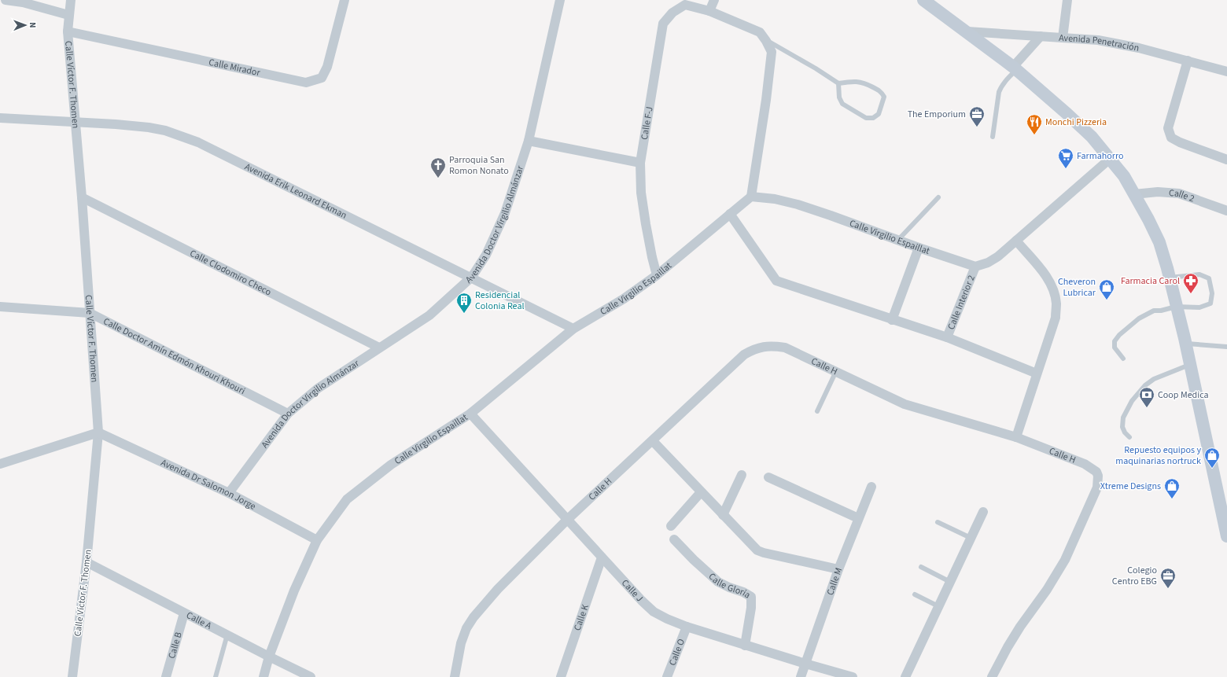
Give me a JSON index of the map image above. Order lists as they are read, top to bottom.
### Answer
{
  "streets": {
    "street": [
      "Avenida Penetración",
      "Calle Mirador",
      "Calle Víctor F. Thomen",
      "Calle F-J",
      "Avenida Erik Leonard Ekman",
      "Calle 2",
      "Avenida Doctor Virgilio Almánzar",
      "Calle Virgilio Espaillat",
      "Calle Clodomiro Checo",
      "Calle Interior 2",
      "Calle Doctor Amín Edmón Khouri Khouri",
      "Calle H",
      "Avenida Dr Salomon Jorge",
      "Calle M",
      "Calle Gloria",
      "Calle J",
      "Calle K",
      "Calle A",
      "Calle B",
      "Calle O"
    ]
  },
  "crossings": [
    ["Calle Mirador", "Calle Víctor F. Thomen"],
    ["Calle Víctor F. Thomen", "Avenida Erik Leonard Ekman"],
    ["Calle Víctor F. Thomen", "Calle Clodomiro Checo"],
    ["Calle Víctor F. Thomen", "Calle Doctor Amín Edmón Khouri Khouri"],
    ["Calle Víctor F. Thomen", "Avenida Dr Salomon Jorge"],
    ["Calle Víctor F. Thomen", "Calle A"],
    ["Calle F-J", "Calle Virgilio Espaillat"],
    ["Avenida Erik Leonard Ekman", "Avenida Doctor Virgilio Almánzar"],
    ["Avenida Erik Leonard Ekman", "Calle Virgilio Espaillat"],
    ["Avenida Doctor Virgilio Almánzar", "Calle Clodomiro Checo"],
    ["Avenida Doctor Virgilio Almánzar", "Calle Doctor Amín Edmón Khouri Khouri"],
    ["Avenida Doctor Virgilio Almánzar", "Avenida Dr Salomon Jorge"],
    ["Calle Virgilio Espaillat", "Calle Interior 2"],
    ["Calle Virgilio Espaillat", "Avenida Dr Salomon Jorge"],
    ["Calle Virgilio Espaillat", "Calle J"],
    ["Calle Virgilio Espaillat", "Calle A"],
    ["Calle H", "Calle J"],
    ["Calle M", "Calle J"],
    ["Calle Gloria", "Calle J"],
    ["Calle J", "Calle K"],
    ["Calle J", "Calle O"],
    ["Calle A", "Calle B"]
  ],
  "places": {
    "office": ["The Emporium", "Colegio Centro EBG"],
    "restaurant": ["Monchi Pizzeria"],
    "supermarket": ["Farmahorro"],
    "church": ["Parroquia San Romon Nonato"],
    "pharmacy": ["Farmacia Carol"],
    "shop": ["Cheveron Lubricar", "Repuesto equipos y maquinarias nortruck", "Xtreme Designs"],
    "building": ["Residencial Colonia Real"],
    "bank": ["Coop Medica"]
  },
  "north": "right"
}
